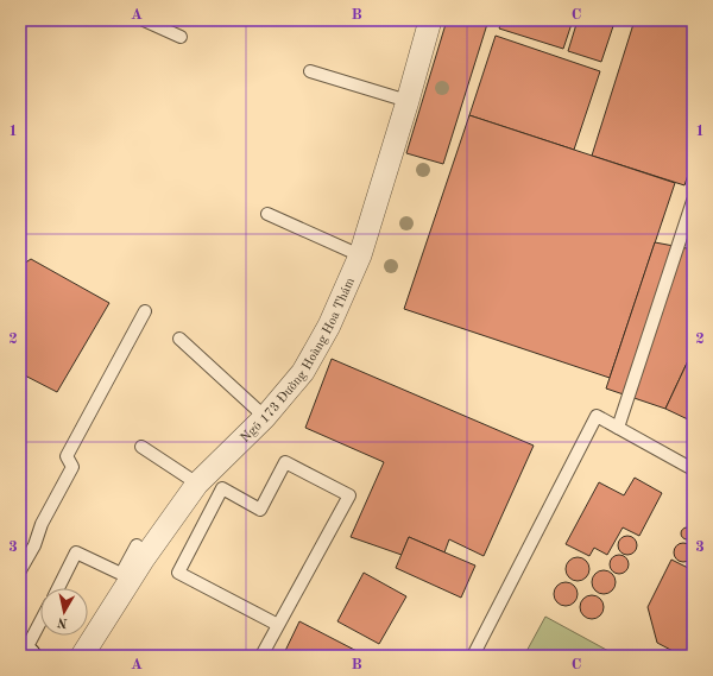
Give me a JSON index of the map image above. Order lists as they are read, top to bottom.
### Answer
{
  "streets": {
    "street": ["Ngõ 173 Đường Hoàng Hoa Thám"]
  },
  "north": "bottom",
  "grid": {
    "columns": ["A", "B", "C"],
    "rows": ["1", "2", "3"]
  }
}
